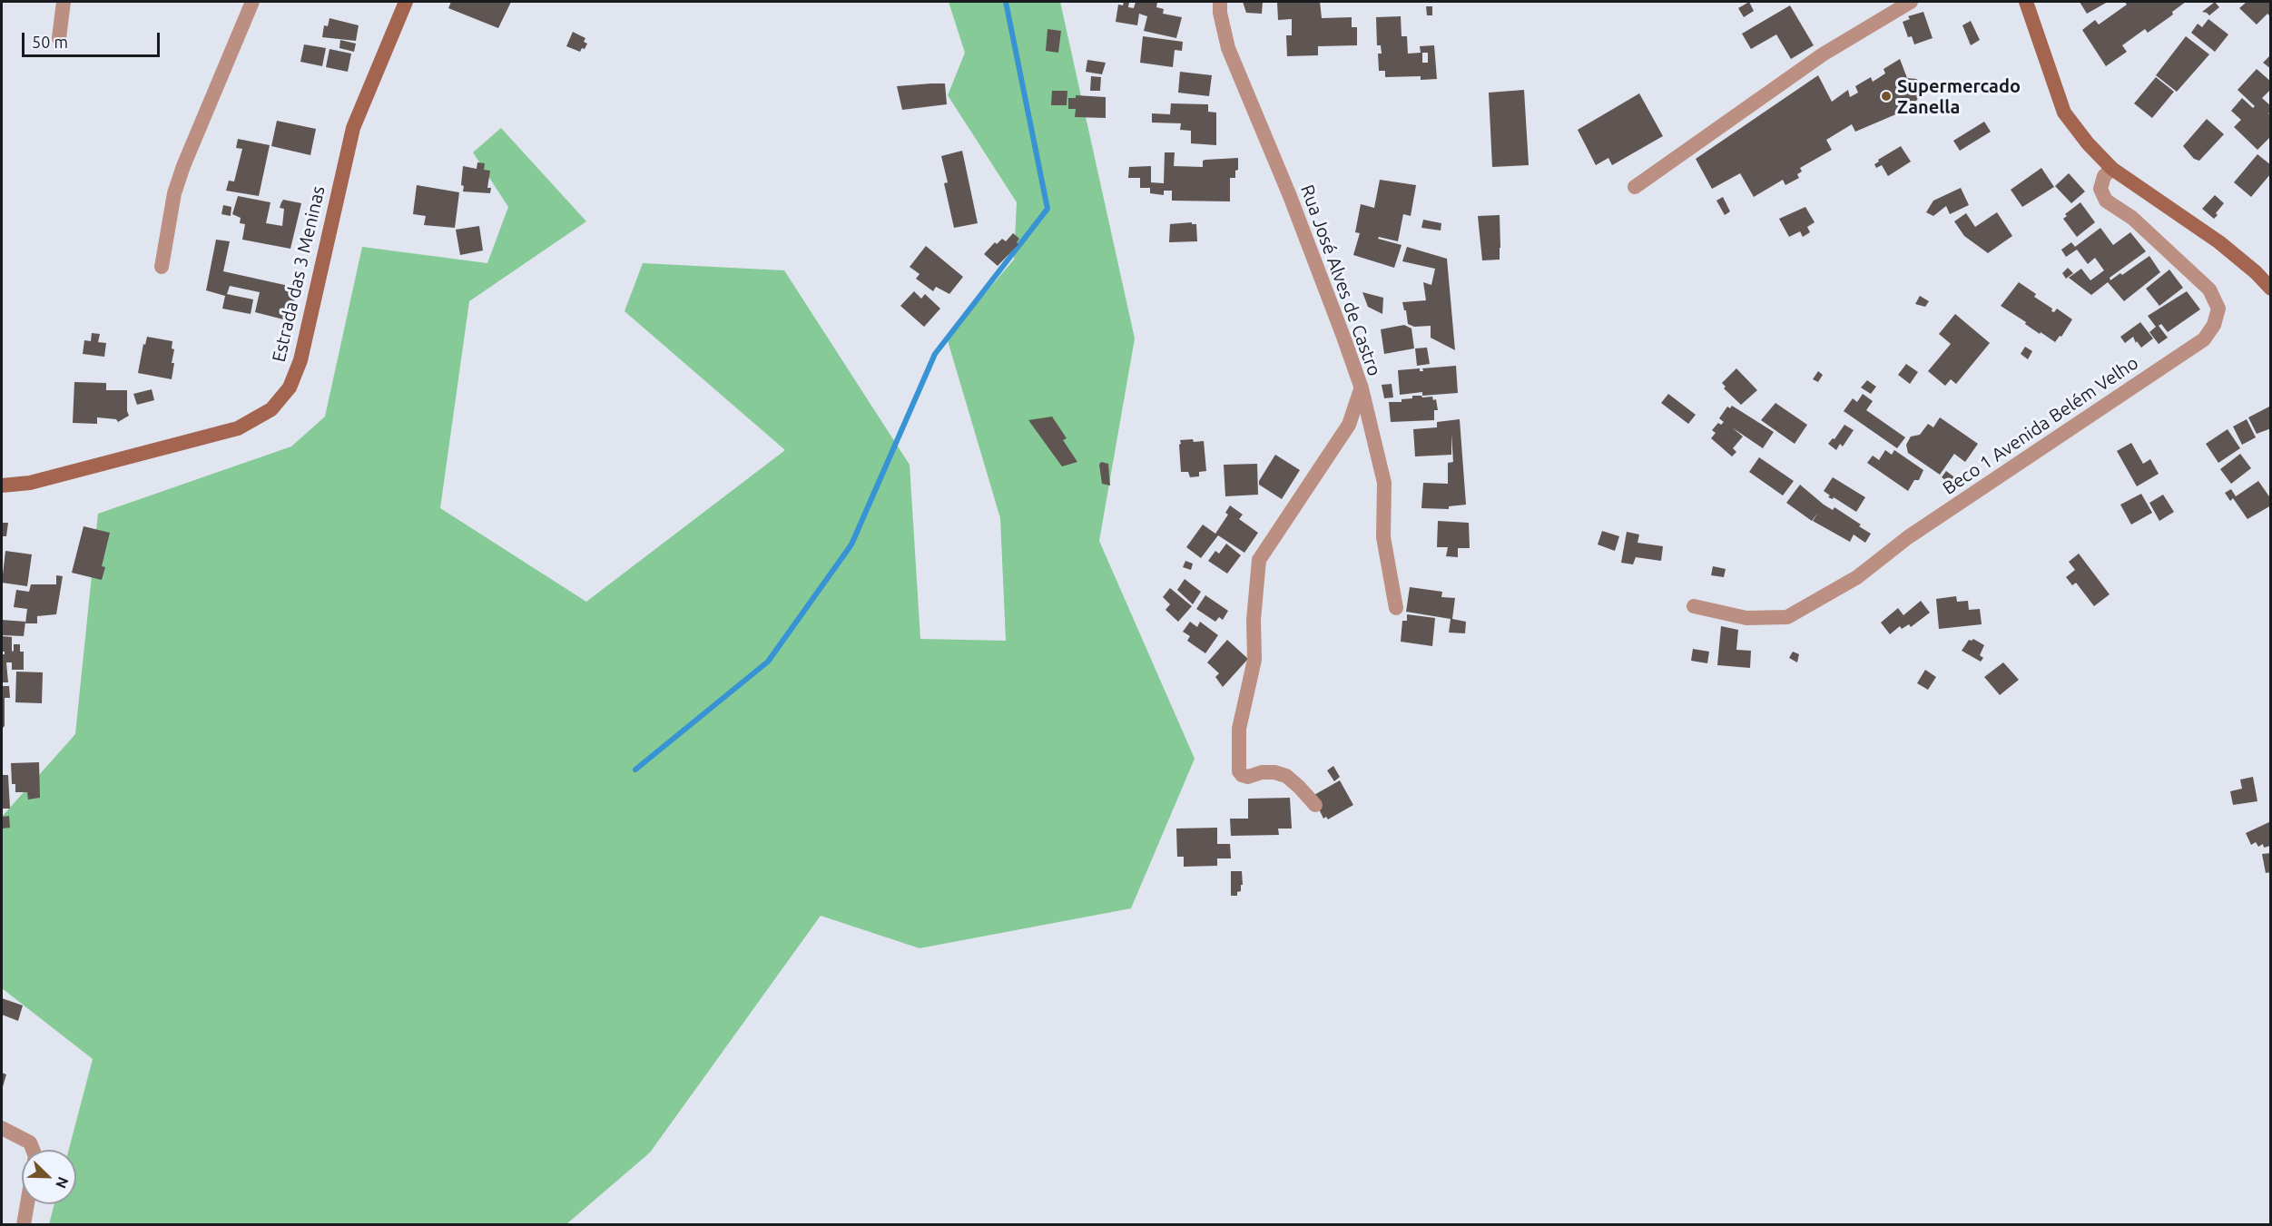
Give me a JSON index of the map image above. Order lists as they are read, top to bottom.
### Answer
{
  "streets": {
    "main road": ["Estrada das 3 Meninas"],
    "street": ["Rua José Alves de Castro", "Beco 1 Avenida Belém Velho"]
  },
  "places": ["Supermercado Zanella"],
  "scale_bar": "50 m",
  "north": "bottom right"
}
